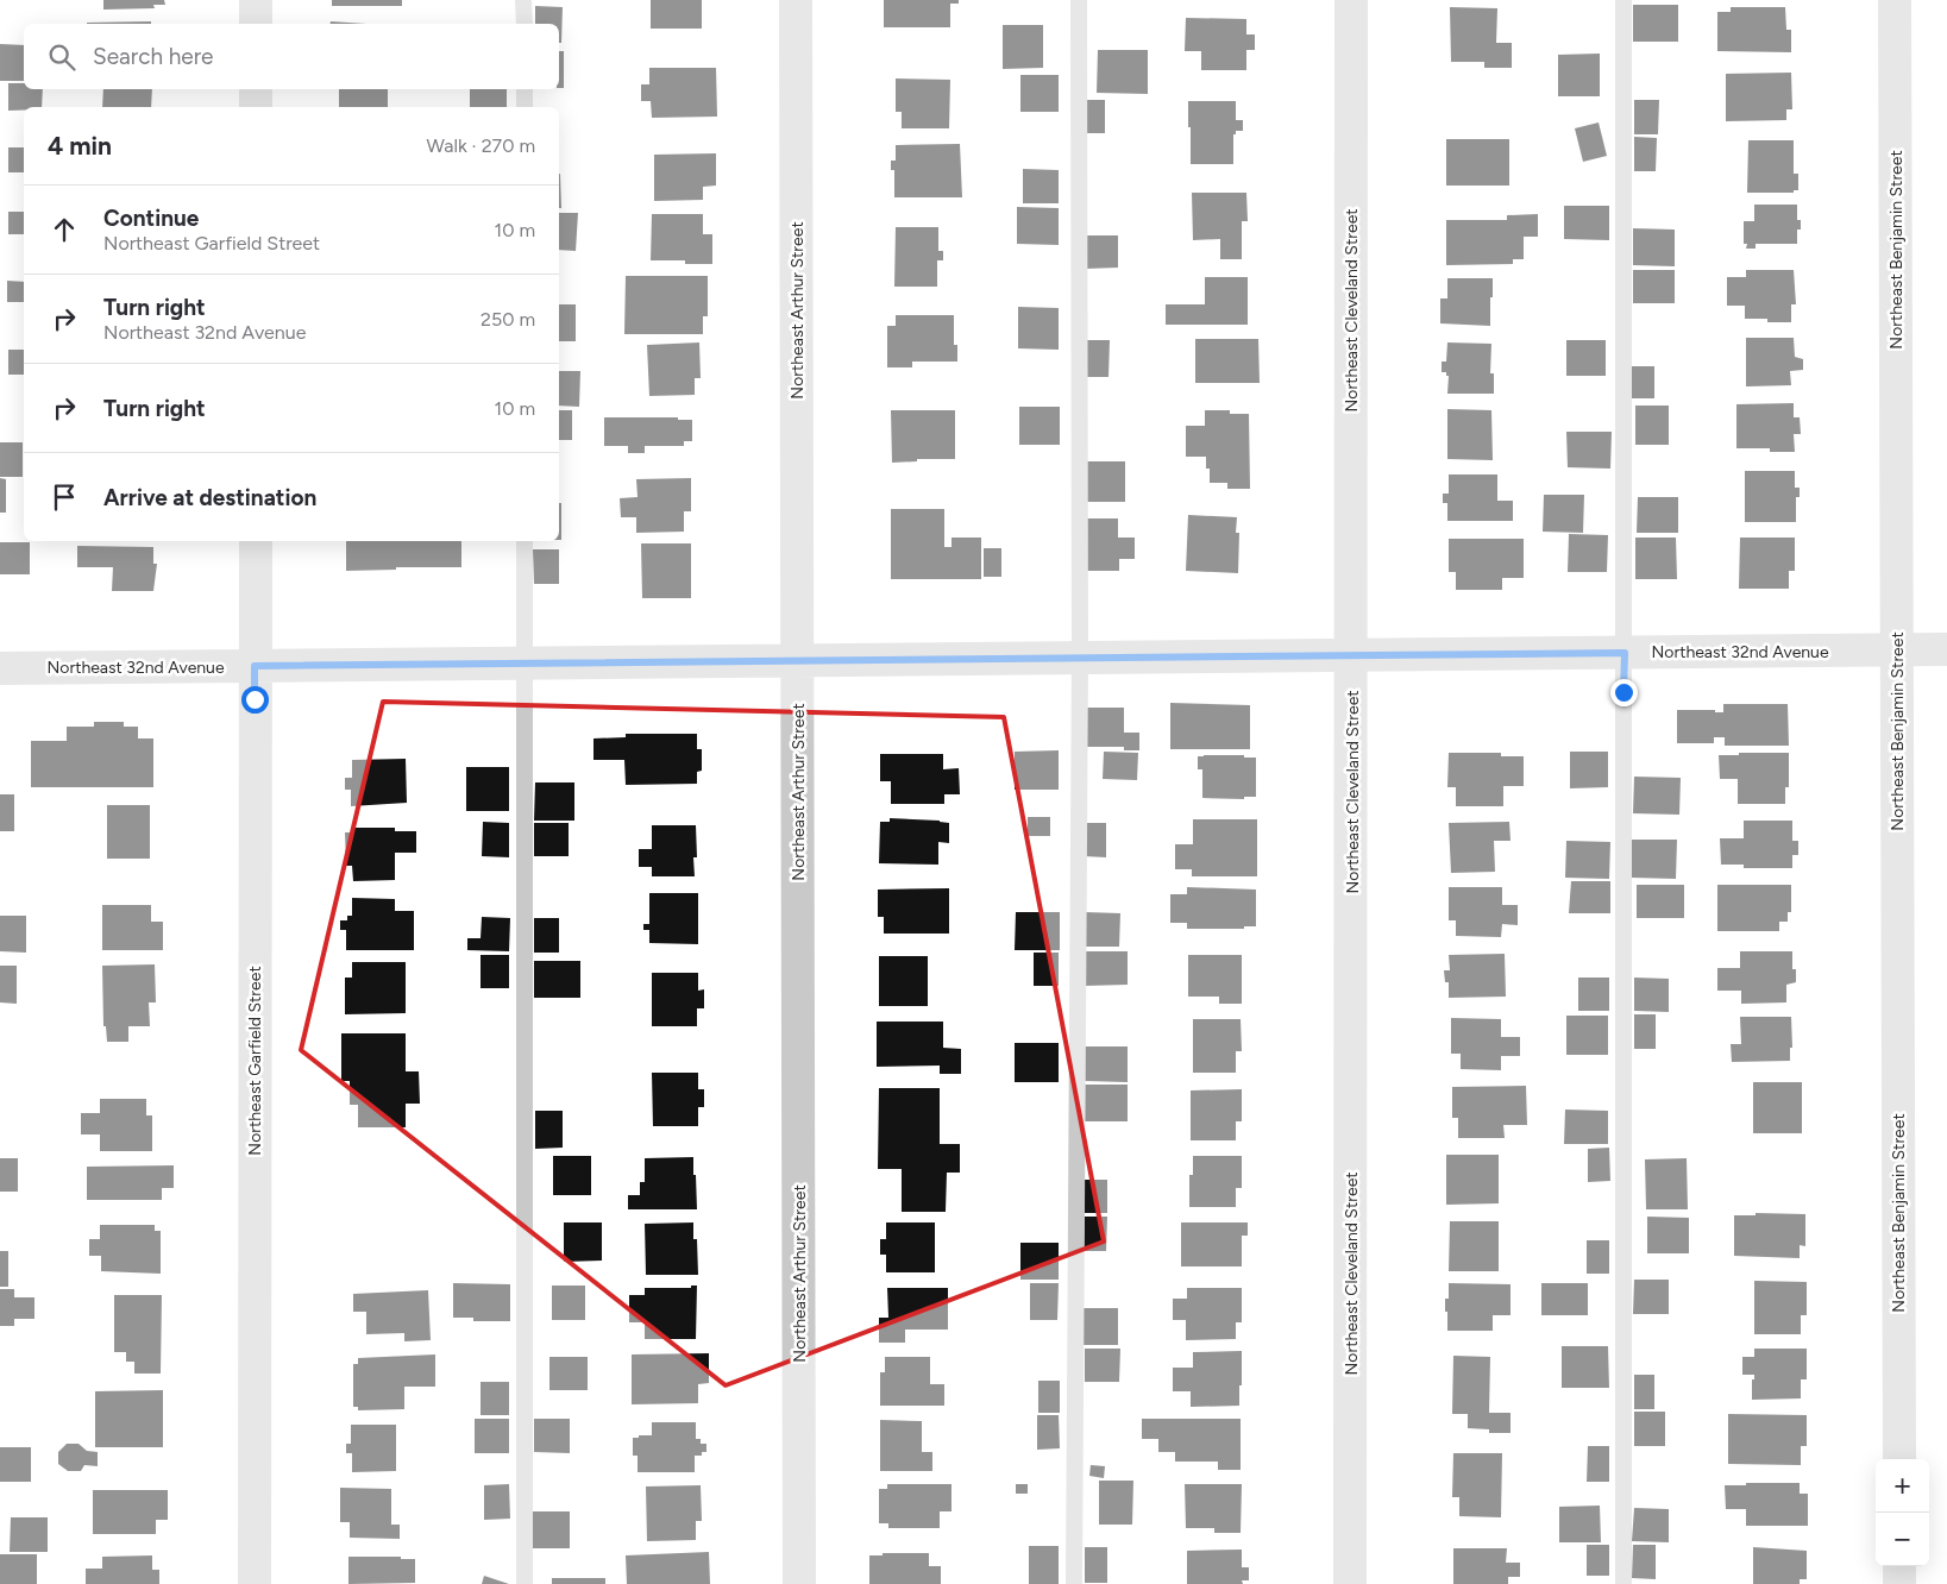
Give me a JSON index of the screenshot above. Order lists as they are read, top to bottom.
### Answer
{
  "streets": {
    "street": [
      "Northeast Benjamin Street",
      "Northeast Arthur Street",
      "Northeast Cleveland Street",
      "Northeast 32nd Avenue",
      "Northeast Garfield Street"
    ]
  },
  "crossings": [
    ["Northeast Benjamin Street", "Northeast 32nd Avenue"],
    ["Northeast Arthur Street", "Northeast 32nd Avenue"],
    ["Northeast Cleveland Street", "Northeast 32nd Avenue"],
    ["Northeast 32nd Avenue", "Northeast Garfield Street"]
  ],
  "page": {
    "search": "Search here",
    "heading": ["4 min", "Walk · 270 m"],
    "list": [
      ["Continue", "Northeast Garfield Street", "10 m"],
      ["Turn right", "Northeast 32nd Avenue", "250 m"],
      ["Turn right", "10 m"],
      "Arrive at destination"
    ],
    "map_buttons": ["+", "−"]
  }
}
